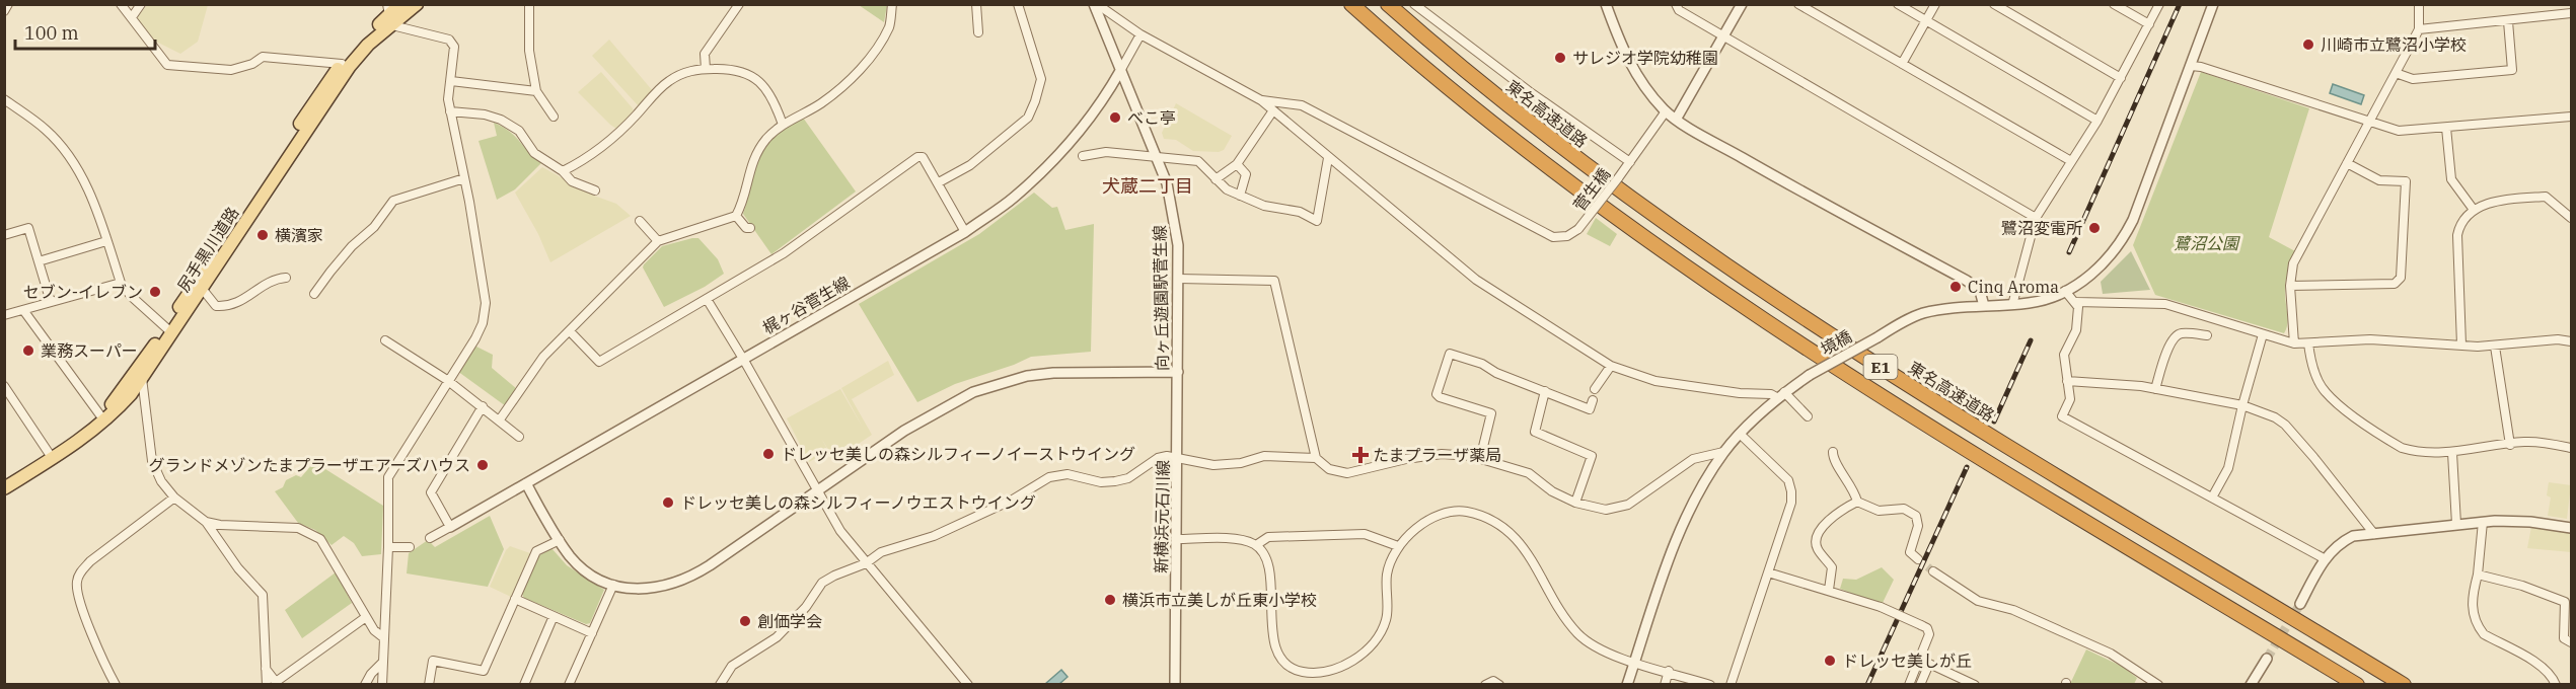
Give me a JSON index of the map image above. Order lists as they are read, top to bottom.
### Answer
{
  "streets": {
    "highway": ["東名高速道路", "E1"],
    "main road": ["尻手黒川道路"],
    "street": [
      "菅生橋",
      "向ヶ丘遊園駅菅生線",
      "梶ヶ谷菅生線",
      "境橋",
      "新横浜元石川線"
    ]
  },
  "crossings": [
    ["向ヶ丘遊園駅菅生線", "梶ヶ谷菅生線"],
    ["向ヶ丘遊園駅菅生線", "新横浜元石川線"]
  ],
  "districts": ["犬蔵二丁目"],
  "parks": ["鷺沼公園"],
  "places": {
    "other": [
      "川崎市立鷺沼小学校",
      "サレジオ学院幼稚園",
      "べこ亭",
      "鷺沼変電所",
      "横濱家",
      "Cinq Aroma",
      "セブン-イレブン",
      "業務スーパー",
      "ドレッセ美しの森シルフィーノイーストウイング",
      "グランドメゾンたまプラーザエアーズハウス",
      "ドレッセ美しの森シルフィーノウエストウイング",
      "横浜市立美しが丘東小学校",
      "創価学会",
      "ドレッセ美しが丘"
    ],
    "health": ["たまプラーザ薬局"]
  },
  "scale_bar": "100 m"
}
